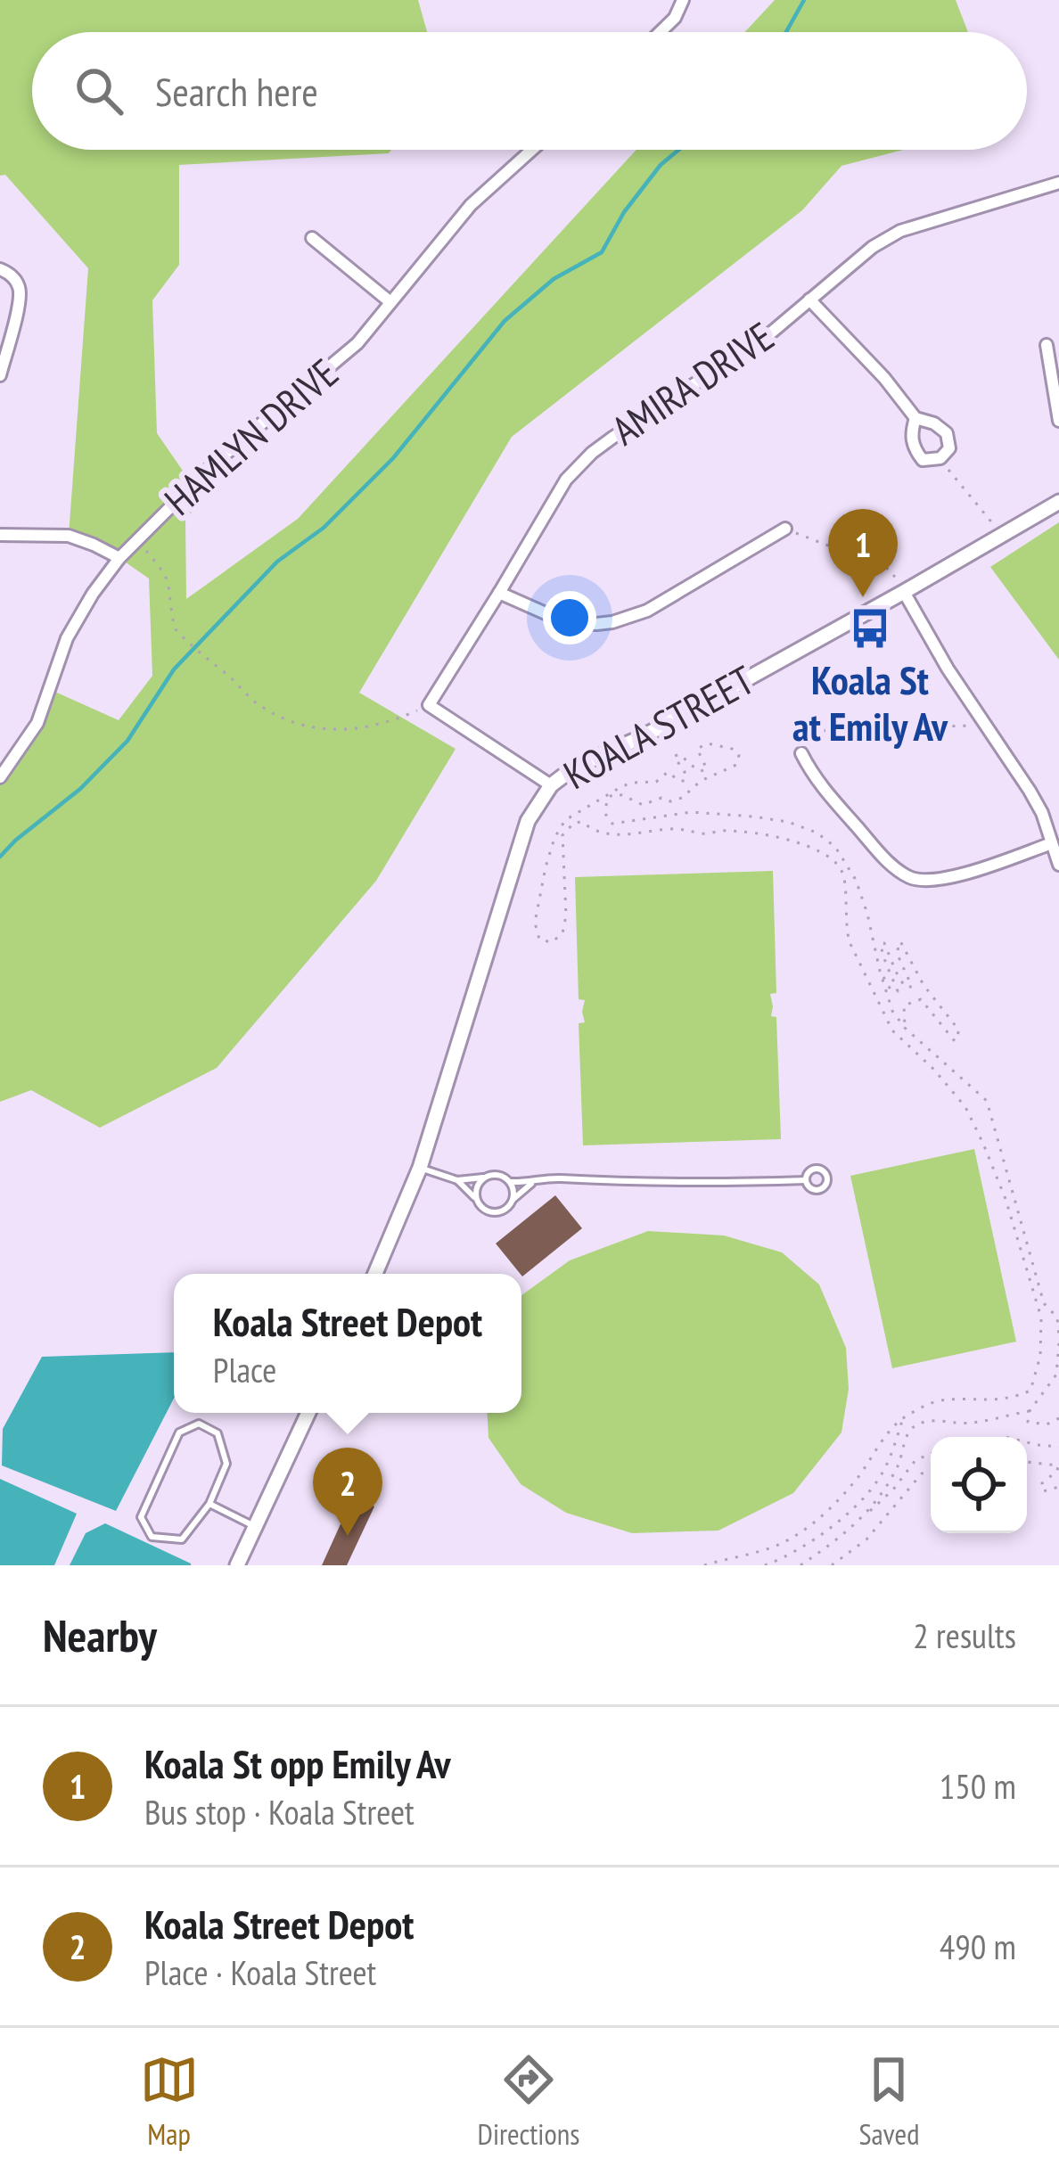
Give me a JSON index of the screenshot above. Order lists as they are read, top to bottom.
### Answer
{
  "streets": {
    "street": ["AMIRA DRIVE", "HAMLYN DRIVE", "KOALA STREET"]
  },
  "places": {
    "bus stop": ["Koala St at Emily Av"]
  },
  "page": {
    "search": "Search here",
    "pins": ["1", "2"],
    "popup": ["Koala Street Depot", "Place"],
    "heading": ["Nearby", "2 results"],
    "list": [
      {
        "mark": "1",
        "name": "Koala St opp Emily Av",
        "note": "Bus stop · Koala Street",
        "value": "150 m"
      },
      {
        "mark": "2",
        "name": "Koala Street Depot",
        "note": "Place · Koala Street",
        "value": "490 m"
      }
    ],
    "nav": ["Map", "Directions", "Saved"]
  }
}
